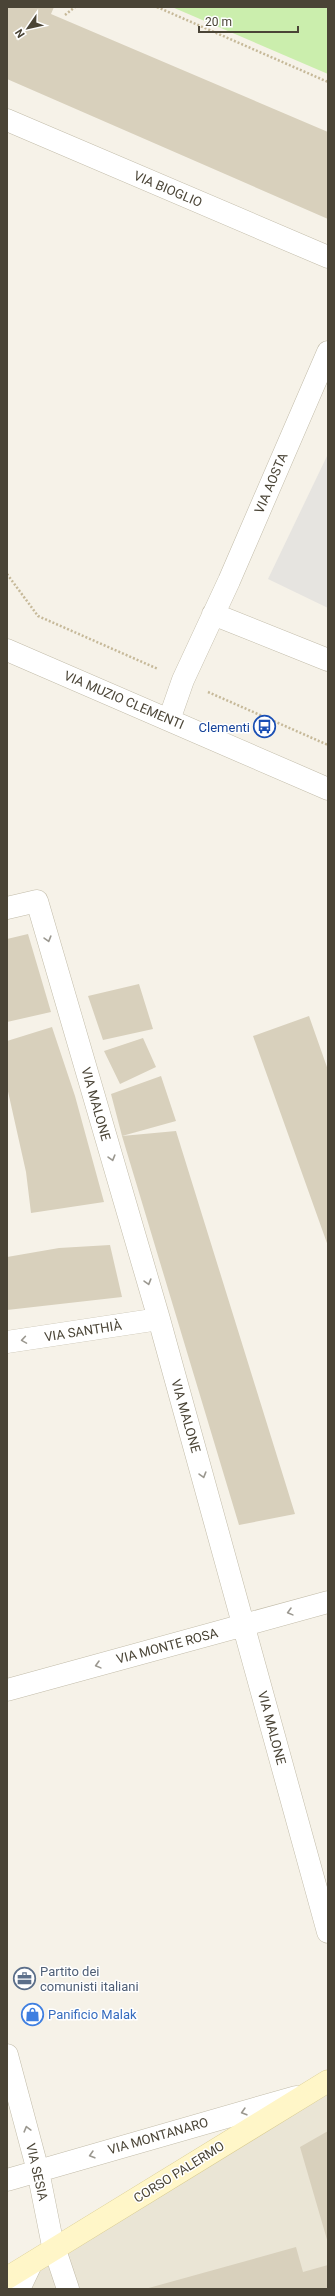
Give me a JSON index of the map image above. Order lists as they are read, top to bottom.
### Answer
{
  "streets": {
    "main road": ["CORSO PALERMO"],
    "street": [
      "VIA BIOGLIO",
      "VIA AOSTA",
      "VIA MUZIO CLEMENTI",
      "VIA MALONE",
      "VIA SANTHIÀ",
      "VIA MONTE ROSA",
      "VIA MONTANARO",
      "VIA SESIA"
    ]
  },
  "crossings": [
    ["VIA AOSTA", "VIA MUZIO CLEMENTI"],
    ["VIA MALONE", "VIA SANTHIÀ"],
    ["VIA MALONE", "VIA MONTE ROSA"],
    ["VIA MONTANARO", "VIA SESIA"],
    ["VIA MONTANARO", "CORSO PALERMO"],
    ["VIA SESIA", "CORSO PALERMO"]
  ],
  "one_way": [
    "VIA MALONE",
    "VIA SANTHIÀ",
    "VIA MONTE ROSA",
    "VIA MONTANARO",
    "VIA SESIA"
  ],
  "places": {
    "bus stop": ["Clementi"],
    "office": ["Partito dei comunisti italiani"],
    "shop": ["Panificio Malak"]
  },
  "scale_bar": "20 m",
  "north": "bottom left"
}
